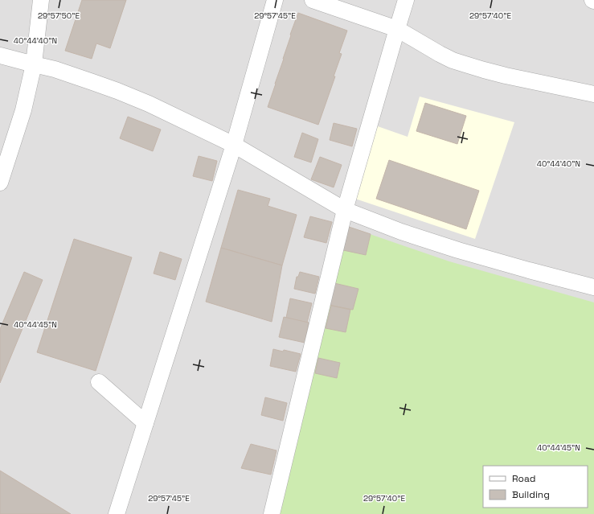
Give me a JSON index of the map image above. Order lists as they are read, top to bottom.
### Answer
{
  "legend": ["Road", "Building"],
  "coordinates": [
    "29°57'50\"E",
    "29°57'45\"E",
    "29°57'40\"E",
    "40°44'40\"N",
    "40°44'45\"N"
  ]
}
